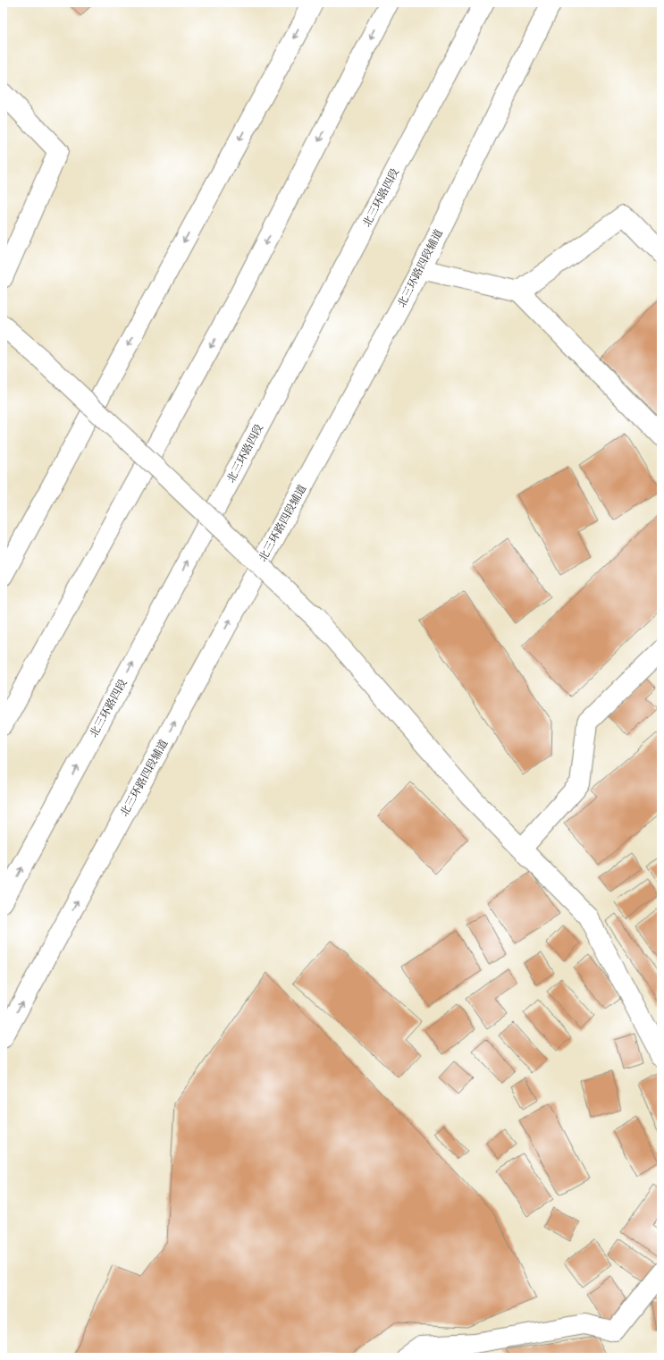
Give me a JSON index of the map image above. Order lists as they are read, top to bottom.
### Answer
{
  "streets": {
    "main road": ["北三环路四段", "北三环路四段辅道"]
  }
}
